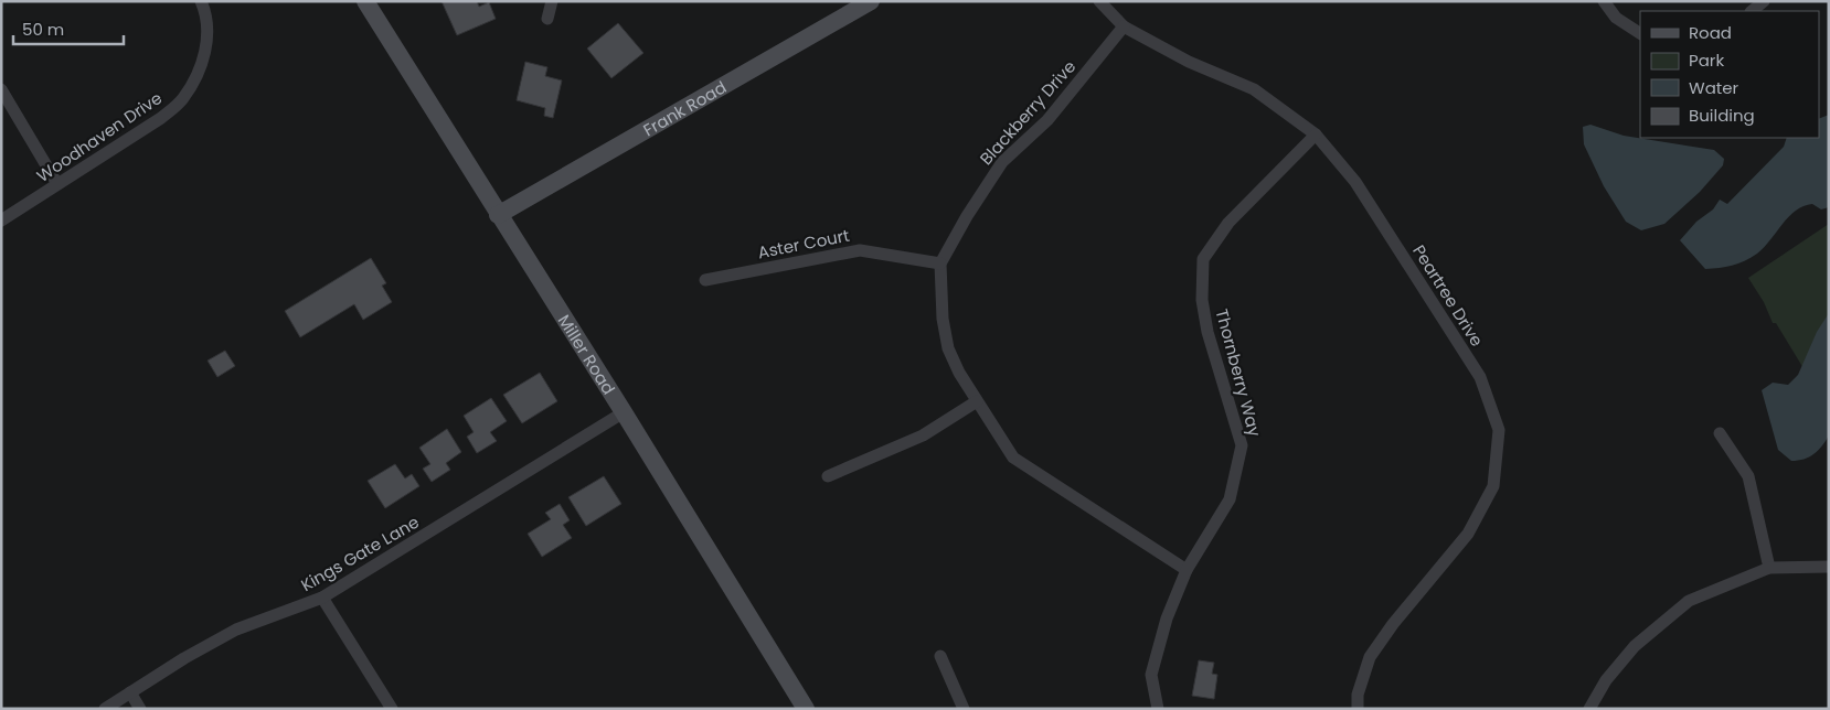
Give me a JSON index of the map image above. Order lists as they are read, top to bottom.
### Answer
{
  "streets": {
    "street": [
      "Frank Road",
      "Blackberry Drive",
      "Woodhaven Drive",
      "Aster Court",
      "Peartree Drive",
      "Miller Road",
      "Thornberry Way",
      "Kings Gate Lane"
    ]
  },
  "crossings": [
    ["Frank Road", "Miller Road"],
    ["Blackberry Drive", "Aster Court"],
    ["Blackberry Drive", "Peartree Drive"],
    ["Peartree Drive", "Thornberry Way"],
    ["Miller Road", "Kings Gate Lane"]
  ],
  "legend": [
    "Road",
    "Park",
    "Water",
    "Building"
  ],
  "scale_bar": "50 m"
}
